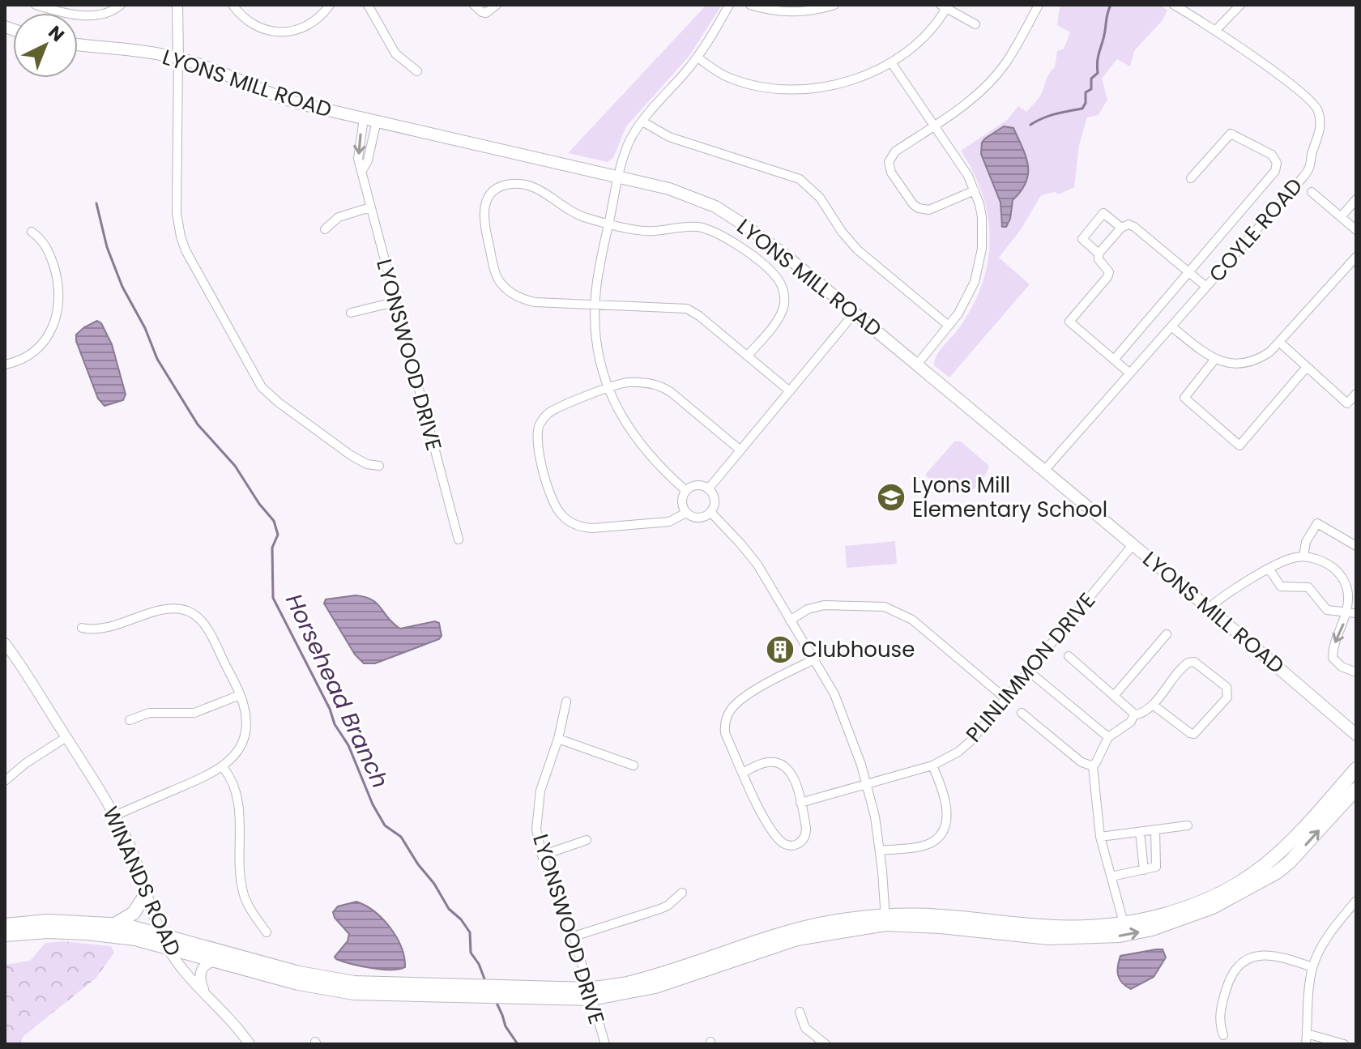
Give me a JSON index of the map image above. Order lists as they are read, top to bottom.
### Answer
{
  "streets": {
    "main road": ["LYONS MILL ROAD"],
    "street": [
      "COYLE ROAD",
      "LYONSWOOD DRIVE",
      "PLINLIMMON DRIVE",
      "WINANDS ROAD"
    ]
  },
  "crossings": [
    ["LYONS MILL ROAD", "COYLE ROAD"],
    ["LYONS MILL ROAD", "LYONSWOOD DRIVE"],
    ["LYONS MILL ROAD", "PLINLIMMON DRIVE"]
  ],
  "water": ["Horsehead Branch"],
  "places": {
    "school or university": ["Lyons Mill Elementary School"],
    "building": ["Clubhouse"]
  },
  "north": "top right"
}
